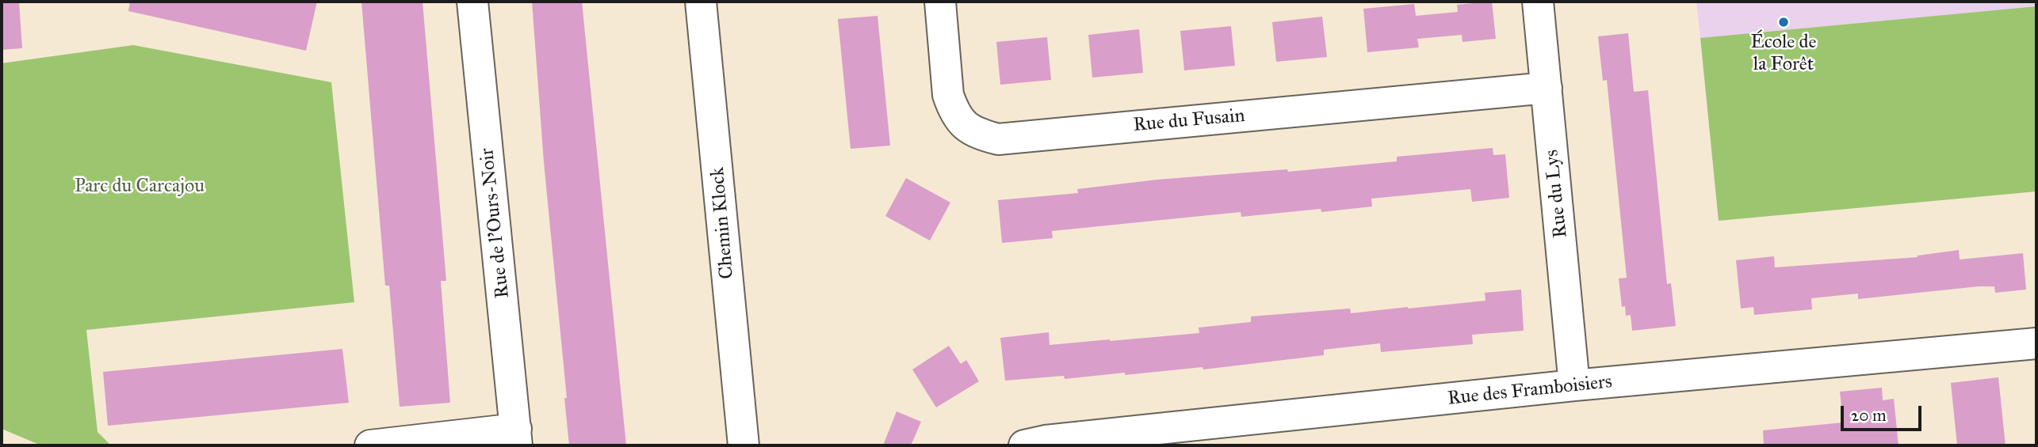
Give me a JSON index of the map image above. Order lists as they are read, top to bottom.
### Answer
{
  "streets": {
    "street": [
      "Rue du Fusain",
      "Rue du Lys",
      "Rue de l'Ours-Noir",
      "Chemin Klock",
      "Rue des Framboisiers"
    ]
  },
  "crossings": [
    ["Rue du Fusain", "Rue du Lys"],
    ["Rue du Lys", "Rue des Framboisiers"]
  ],
  "parks": ["Parc du Carcajou"],
  "places": ["École de la Forêt"],
  "scale_bar": "20 m"
}
